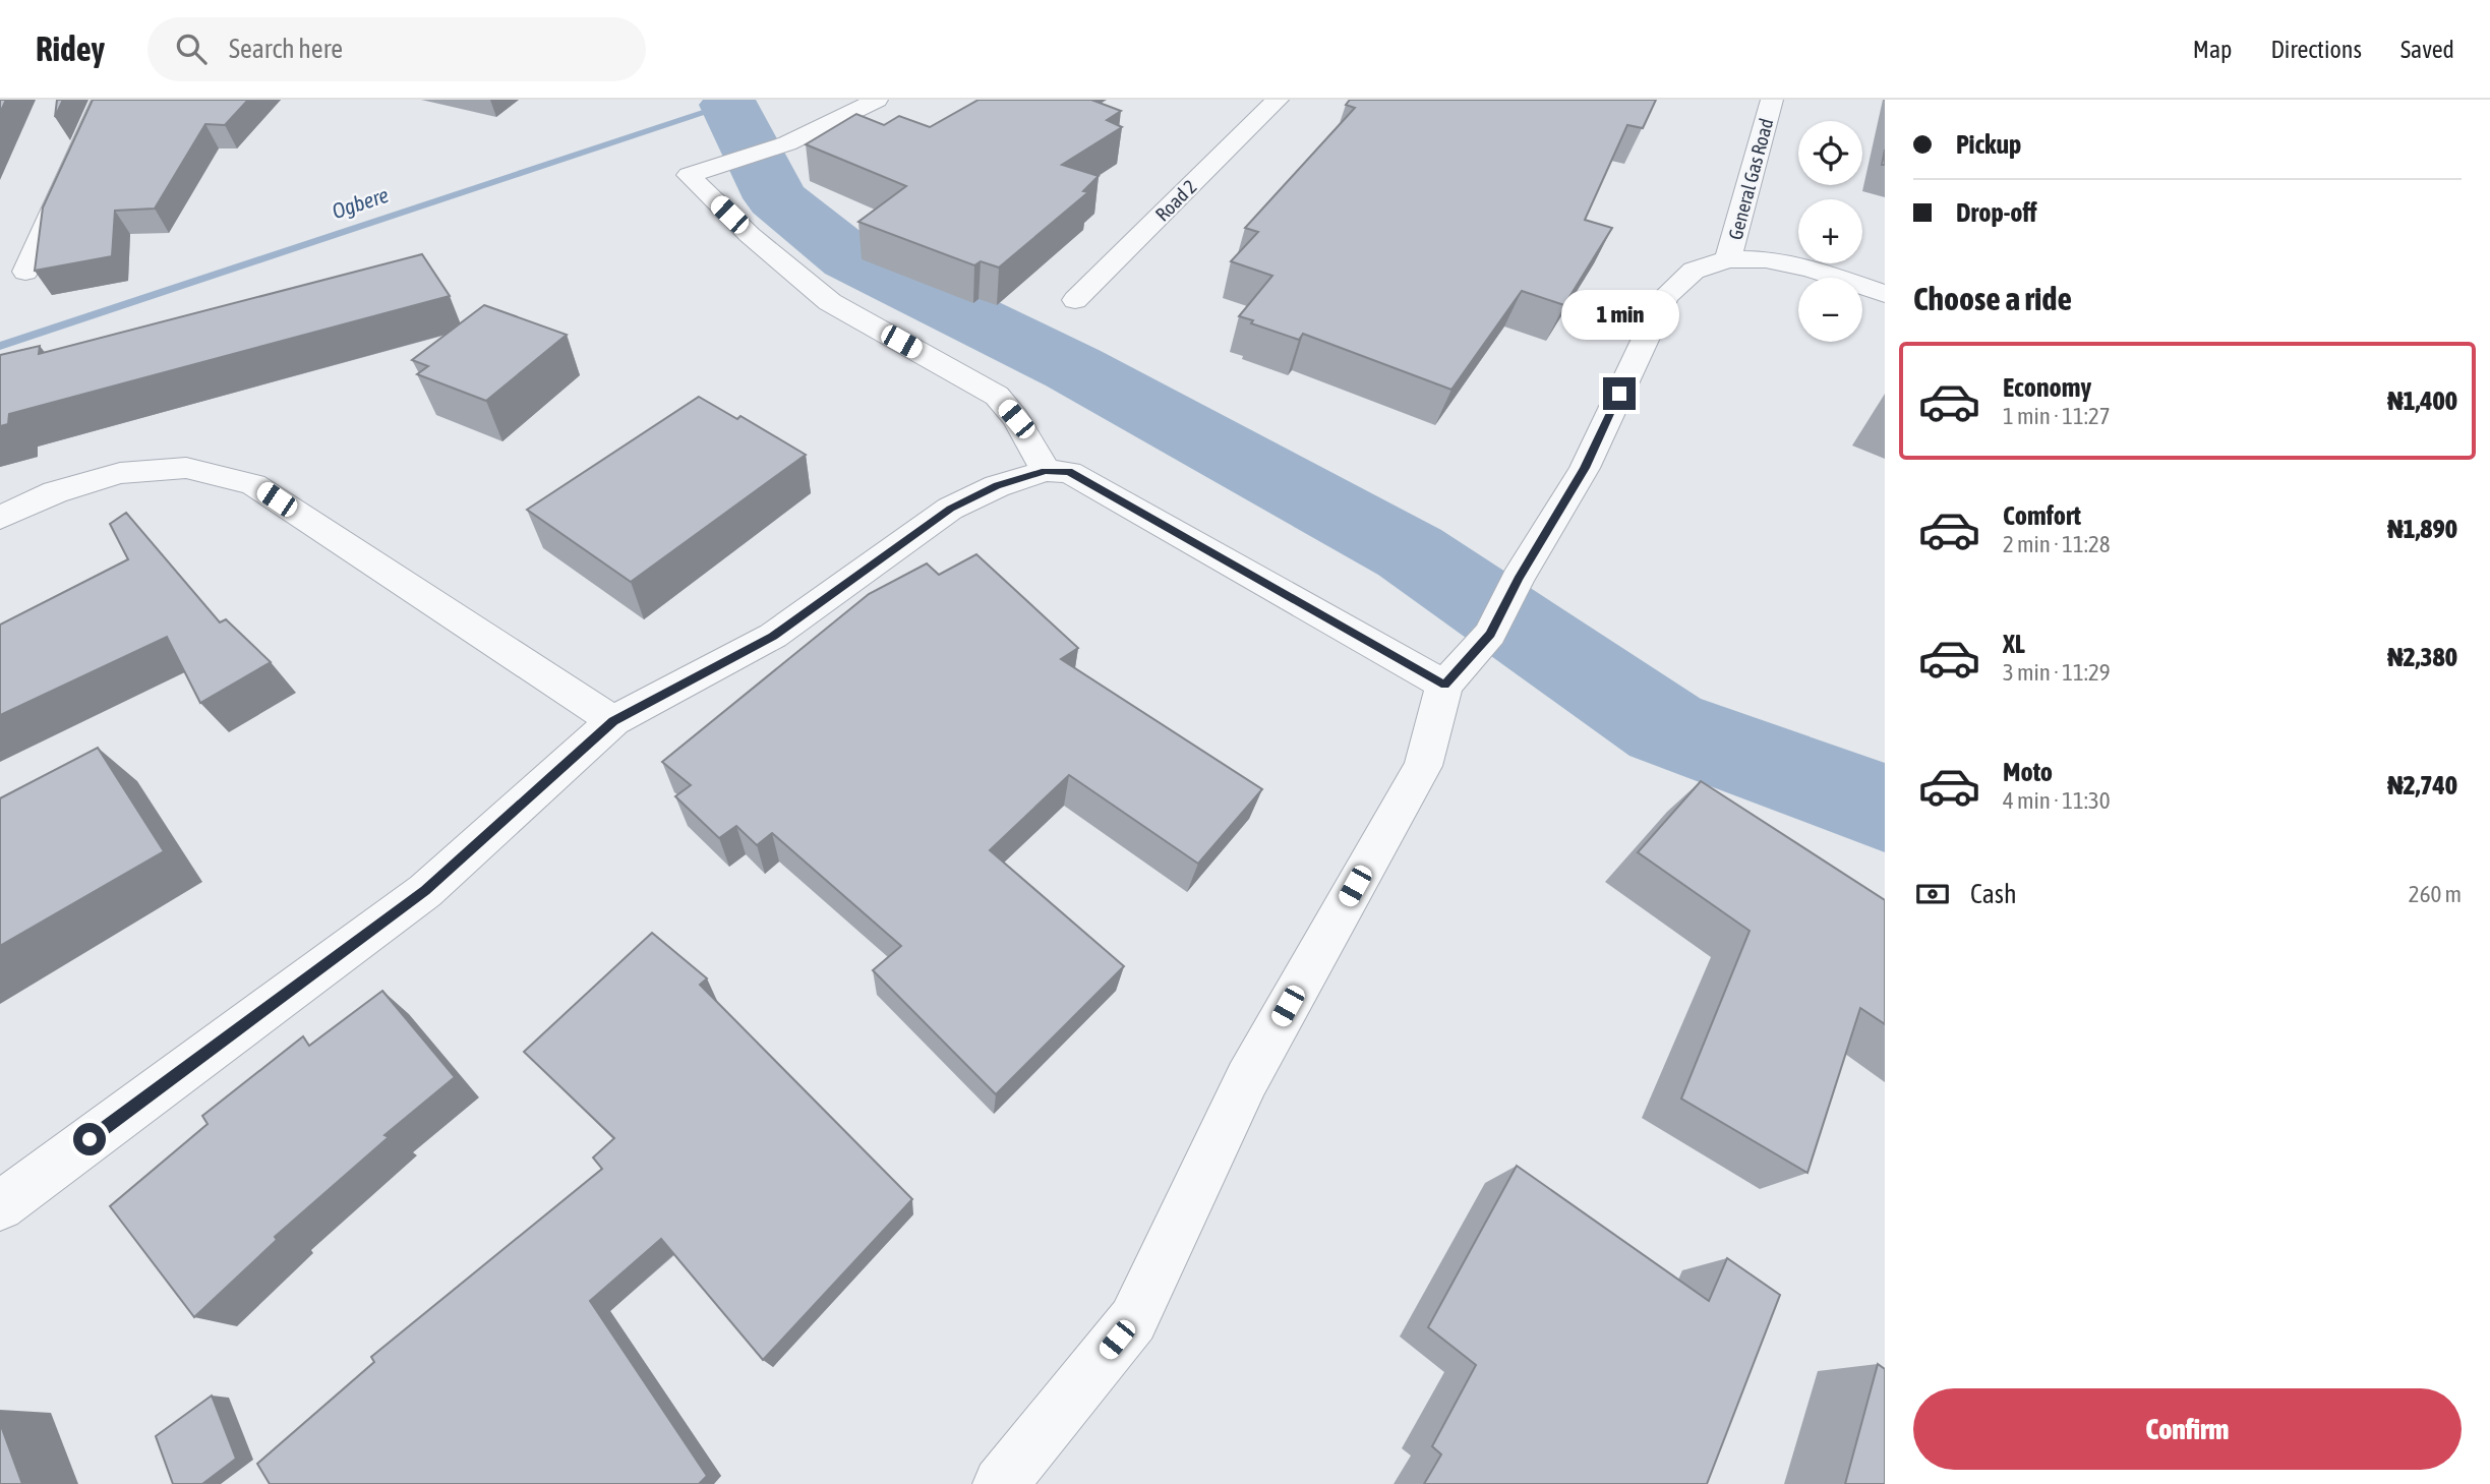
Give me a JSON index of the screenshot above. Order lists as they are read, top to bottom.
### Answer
{
  "streets": {
    "street": ["General Gas Road", "Road 2"]
  },
  "water": ["Ogbere"],
  "page": {
    "header": "Ridey",
    "search": "Search here",
    "nav": ["Map", "Directions", "Saved"],
    "banner": ["Pickup", "Drop-off"],
    "map_buttons": ["+", "−"],
    "heading": "Choose a ride",
    "bubble": "1 min",
    "list": [
      {
        "name": "Economy",
        "note": "1 min · 11:27",
        "value": "₦1,400"
      },
      {
        "name": "Comfort",
        "note": "2 min · 11:28",
        "value": "₦1,890"
      },
      {
        "name": "XL",
        "note": "3 min · 11:29",
        "value": "₦2,380"
      },
      {
        "name": "Moto",
        "note": "4 min · 11:30",
        "value": "₦2,740"
      }
    ],
    "pay": ["Cash", "260 m"],
    "buttons": "Confirm"
  }
}
